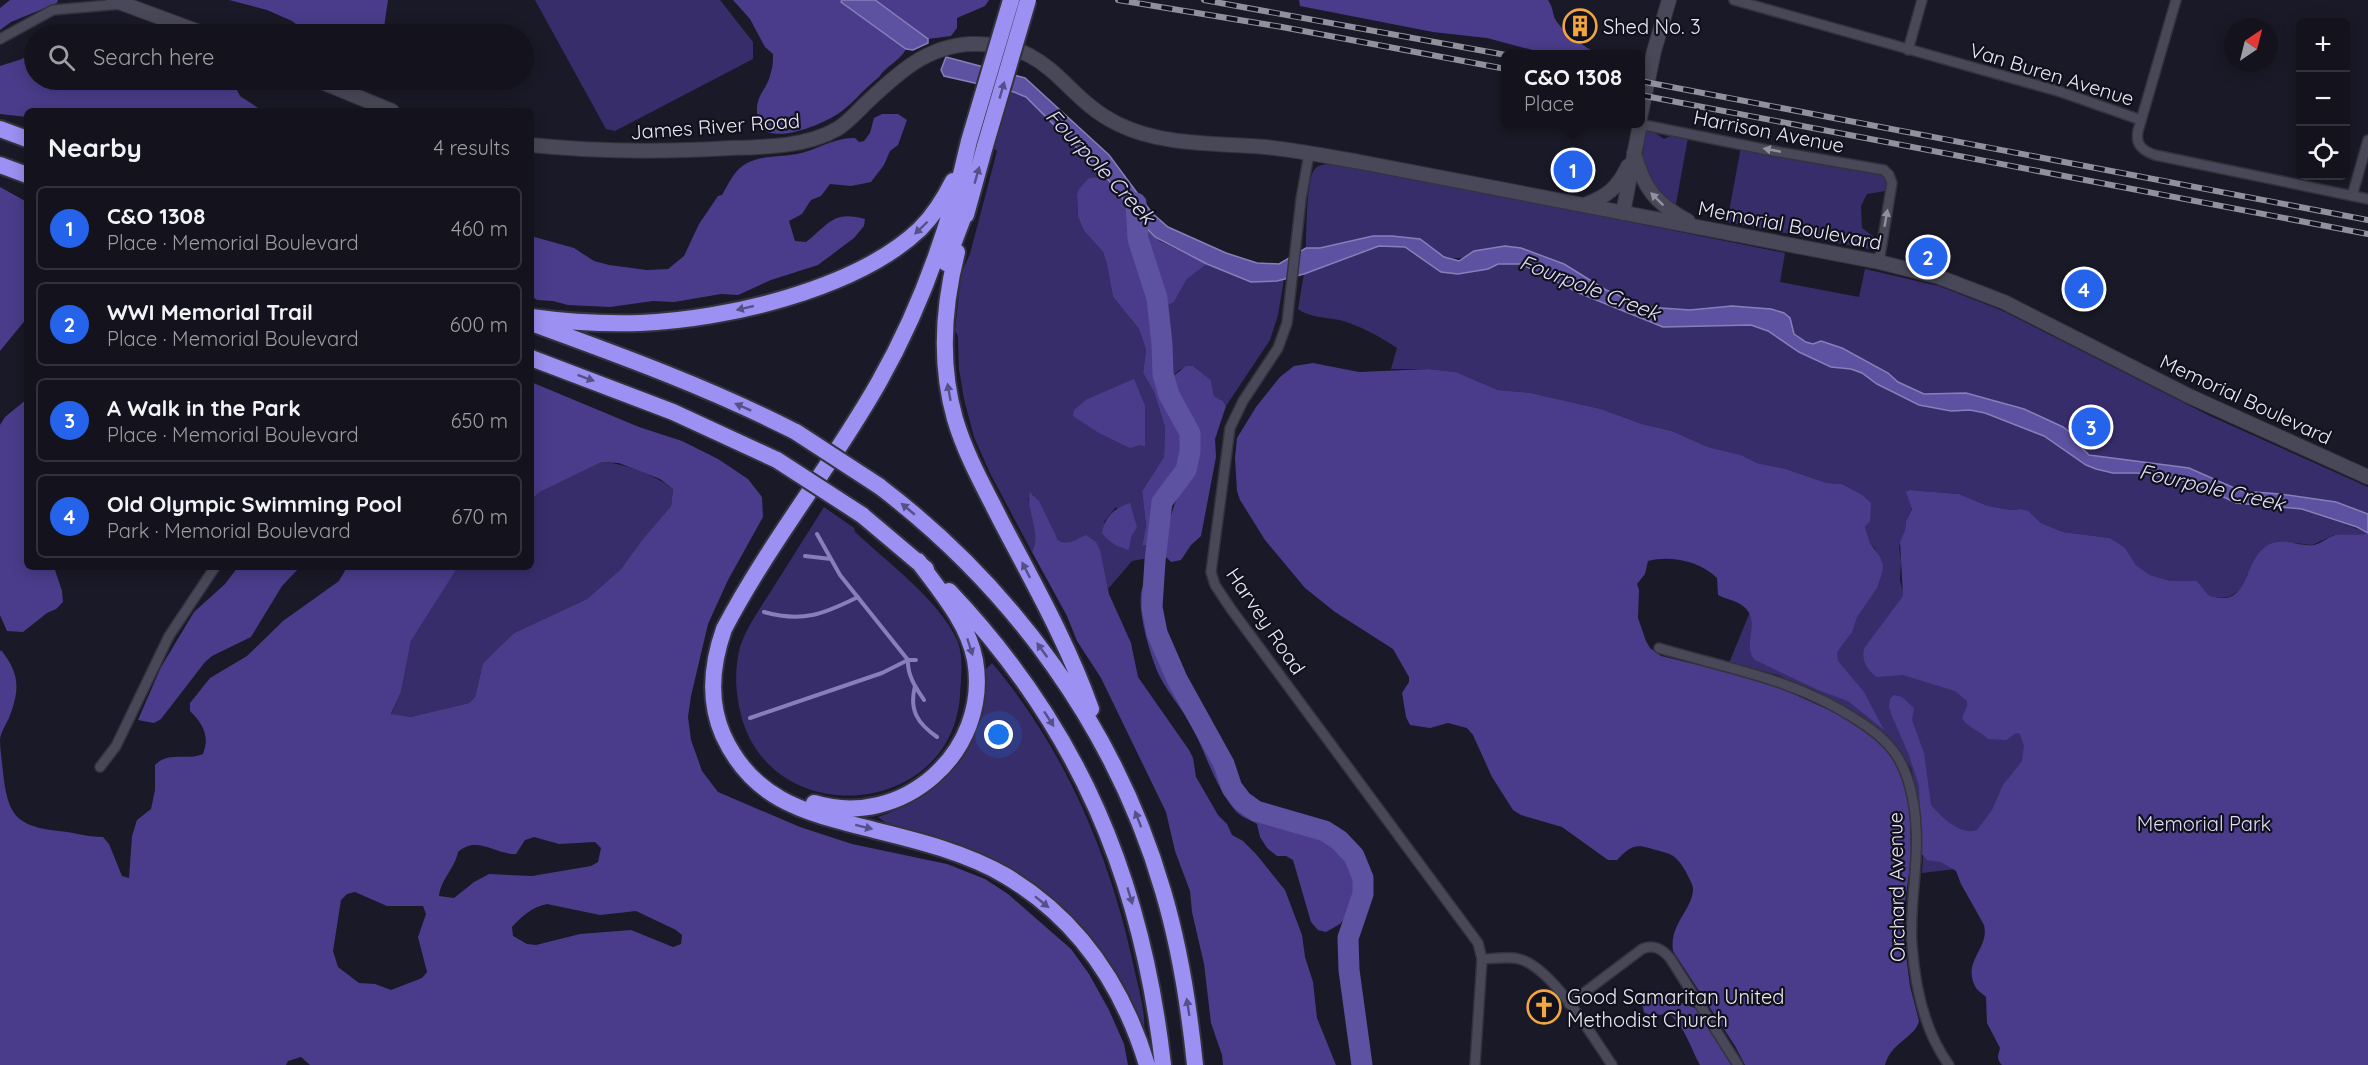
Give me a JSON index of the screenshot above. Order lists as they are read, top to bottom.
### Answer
{
  "streets": {
    "street": [
      "Van Buren Avenue",
      "James River Road",
      "Harrison Avenue",
      "Memorial Boulevard",
      "Harvey Road",
      "Orchard Avenue"
    ]
  },
  "crossings": [
    ["James River Road", "Memorial Boulevard"],
    ["James River Road", "Harvey Road"],
    ["Harrison Avenue", "Memorial Boulevard"],
    ["Memorial Boulevard", "Harvey Road"]
  ],
  "one_way": ["Harrison Avenue"],
  "water": ["Fourpole Creek"],
  "parks": ["Memorial Park"],
  "places": {
    "building": ["Shed No. 3"],
    "church": ["Good Samaritan United Methodist Church"]
  },
  "north": "top right",
  "page": {
    "map_buttons": ["+", "−"],
    "search": "Search here",
    "popup": ["C&O 1308", "Place"],
    "heading": ["Nearby", "4 results"],
    "pins": [
      "1",
      "2",
      "4",
      "3"
    ],
    "list": [
      {
        "mark": "1",
        "name": "C&O 1308",
        "note": "Place · Memorial Boulevard",
        "value": "460 m"
      },
      {
        "mark": "2",
        "name": "WWI Memorial Trail",
        "note": "Place · Memorial Boulevard",
        "value": "600 m"
      },
      {
        "mark": "3",
        "name": "A Walk in the Park",
        "note": "Place · Memorial Boulevard",
        "value": "650 m"
      },
      {
        "mark": "4",
        "name": "Old Olympic Swimming Pool",
        "note": "Park · Memorial Boulevard",
        "value": "670 m"
      }
    ]
  }
}
